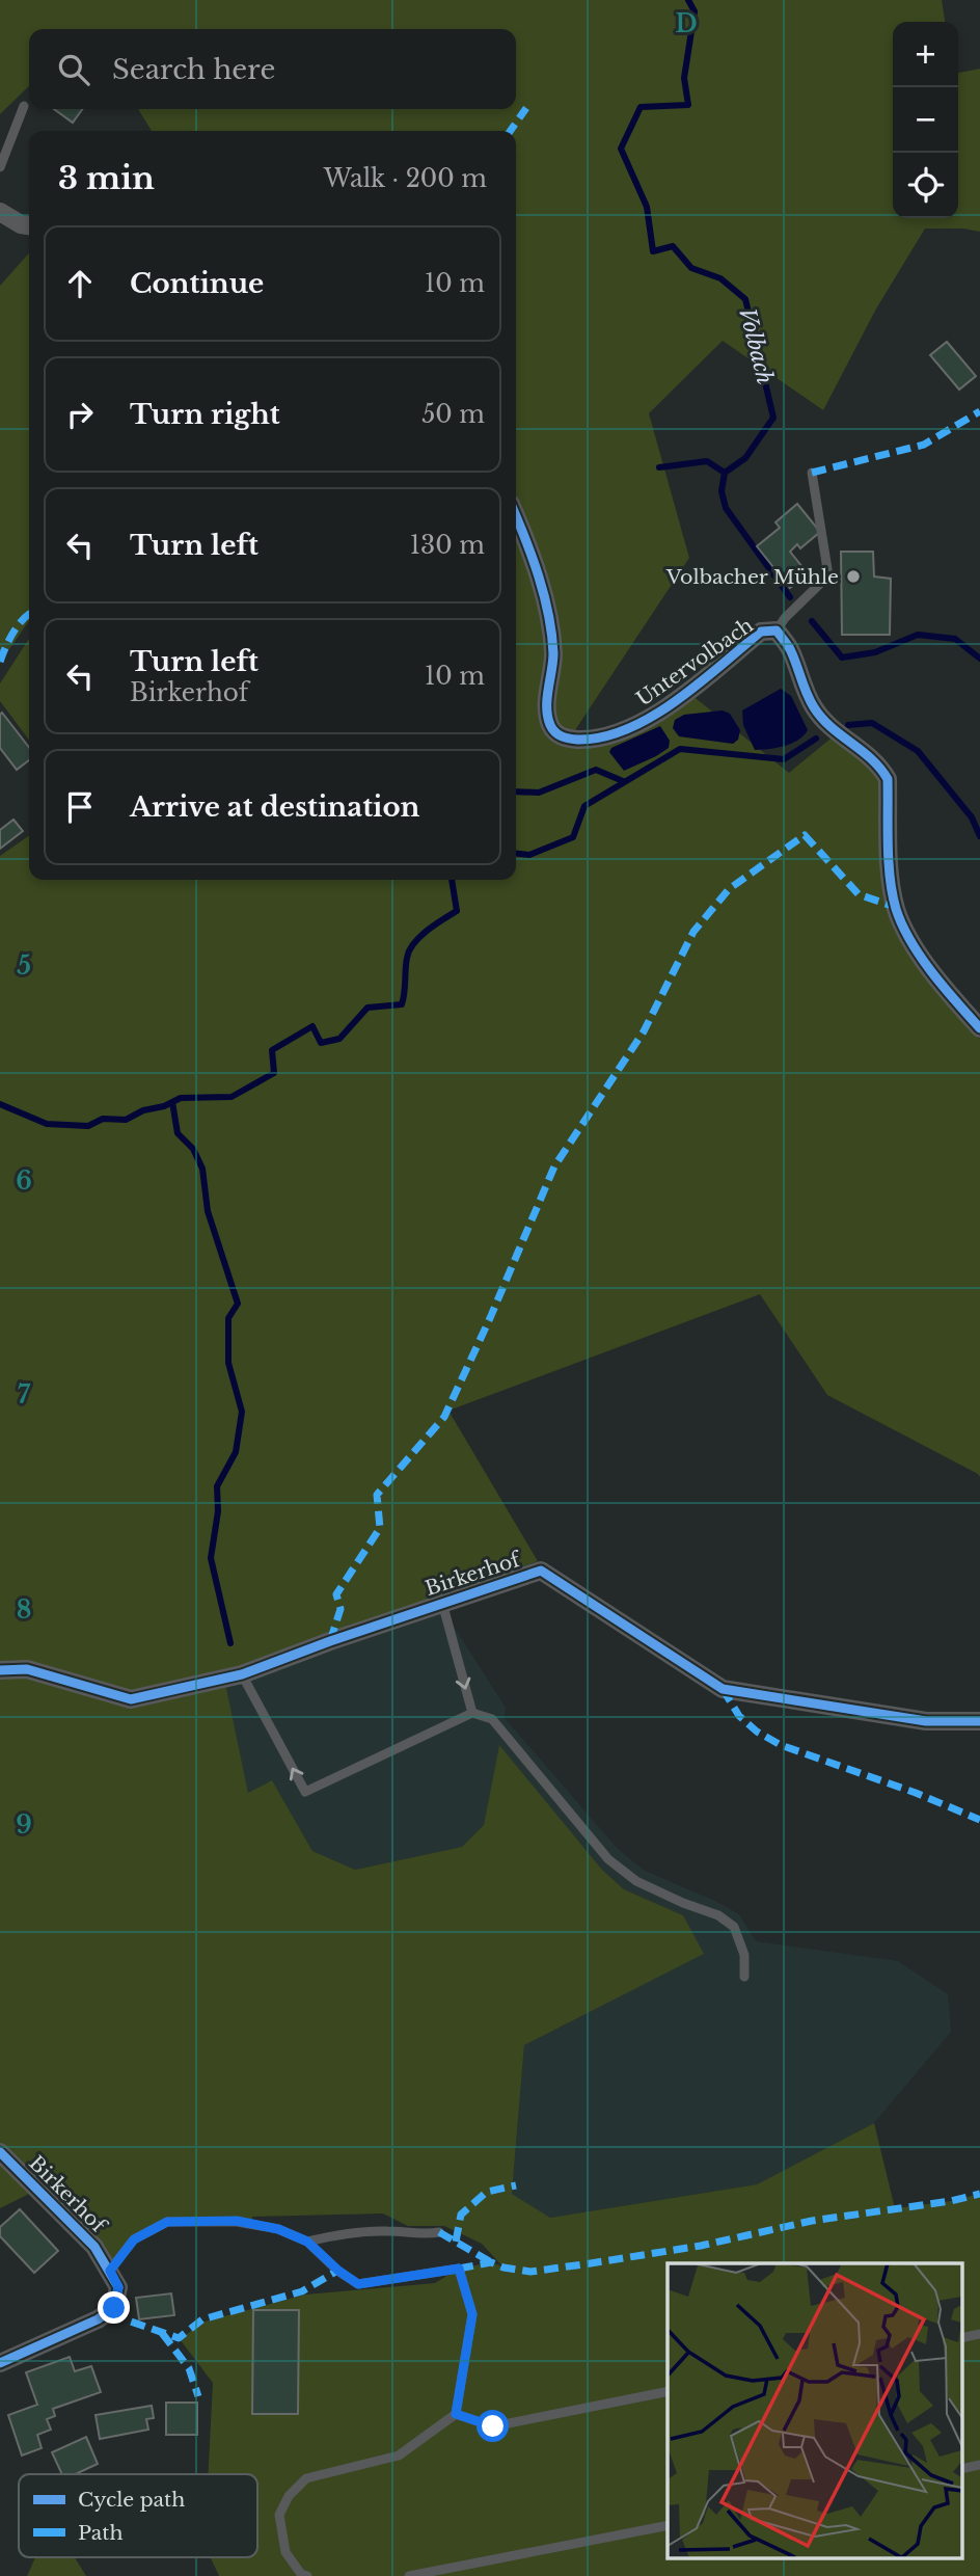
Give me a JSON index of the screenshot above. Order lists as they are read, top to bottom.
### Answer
{
  "streets": {
    "street": ["Untervolbach", "Birkerhof"]
  },
  "water": ["Volbach"],
  "places": ["Volbacher Mühle"],
  "legend": ["Cycle path", "Path"],
  "page": {
    "map_buttons": ["+", "−"],
    "search": "Search here",
    "heading": ["3 min", "Walk · 200 m"],
    "list": [
      ["Continue", "10 m"],
      ["Turn right", "50 m"],
      ["Turn left", "130 m"],
      ["Turn left", "Birkerhof", "10 m"],
      "Arrive at destination"
    ]
  },
  "grid": {
    "columns": ["D"],
    "rows": [
      "5",
      "6",
      "7",
      "8",
      "9"
    ]
  }
}
